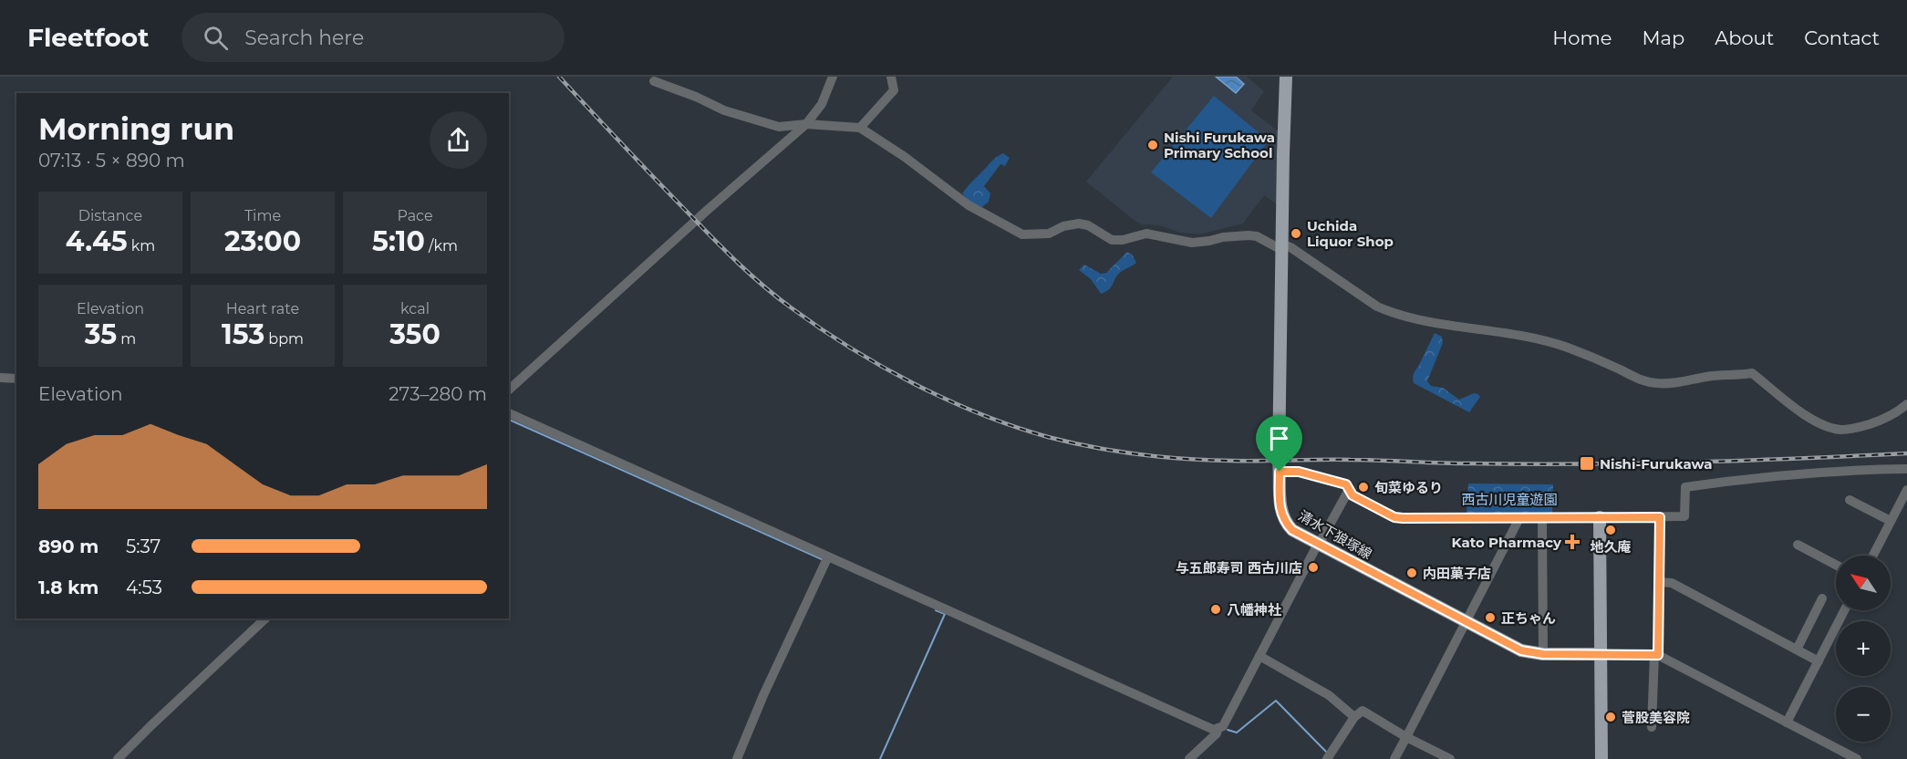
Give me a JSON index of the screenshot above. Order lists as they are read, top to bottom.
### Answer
{
  "streets": {
    "main road": ["清水下狼塚線"]
  },
  "parks": ["西古川児童遊園"],
  "places": {
    "other": [
      "Nishi Furukawa Primary School",
      "Uchida Liquor Shop",
      "旬菜ゆるり",
      "地久庵",
      "与五郎寿司 西古川店",
      "内田菓子店",
      "八幡神社",
      "正ちゃん",
      "菅股美容院"
    ],
    "transit": ["Nishi-Furukawa"],
    "health": ["Kato Pharmacy"]
  },
  "north": "top left",
  "page": {
    "header": "Fleetfoot",
    "search": "Search here",
    "nav": [
      "Home",
      "Map",
      "About",
      "Contact"
    ],
    "heading": ["Morning run", "07:13 · 5 × 890 m"],
    "stats": [
      ["Distance", "4.45 km"],
      ["Time", "23:00"],
      ["Pace", "5:10 /km"],
      ["Elevation", "35 m"],
      ["Heart rate", "153 bpm"],
      ["kcal", "350"]
    ],
    "chart": ["Elevation", "273–280 m"],
    "list": [
      {
        "name": "890 m",
        "note": "5:37"
      },
      {
        "name": "1.8 km",
        "note": "4:53"
      }
    ],
    "map_buttons": ["+", "−"]
  }
}
